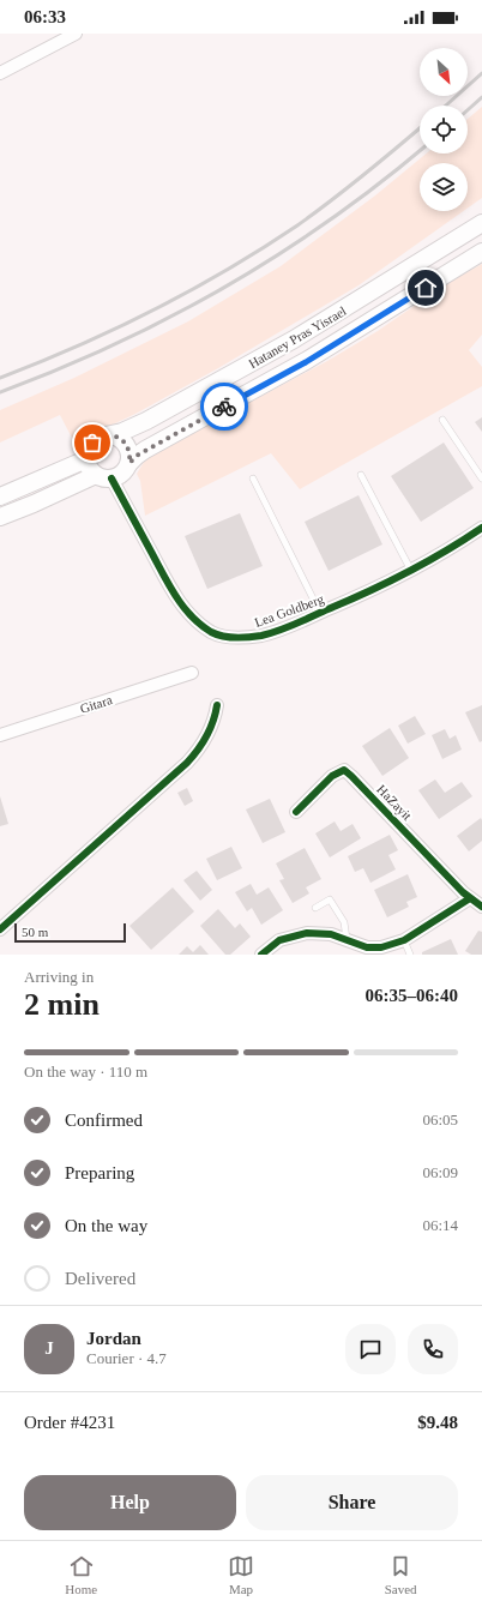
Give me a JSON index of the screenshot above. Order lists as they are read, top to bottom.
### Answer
{
  "streets": {
    "main road": ["Hataney Pras Yisrael"],
    "street": ["Lea Goldberg", "Gitara", "HaZayit"]
  },
  "crossings": [
    ["Hataney Pras Yisrael", "Lea Goldberg"]
  ],
  "scale_bar": "50 m",
  "north": "bottom right",
  "page": {
    "status": "06:33",
    "scale": "50 m",
    "heading": ["2 min", "Arriving in", "06:35–06:40"],
    "panel": [
      "Jordan",
      "Courier · 4.7",
      "Order #4231",
      "$9.48"
    ],
    "bar": "On the way · 110 m",
    "list": [
      ["Confirmed", "06:05"],
      ["Preparing", "06:09"],
      ["On the way", "06:14"],
      "Delivered"
    ],
    "round": "J",
    "buttons": ["Help", "Share"],
    "tabs": ["Home", "Map", "Saved"]
  }
}
